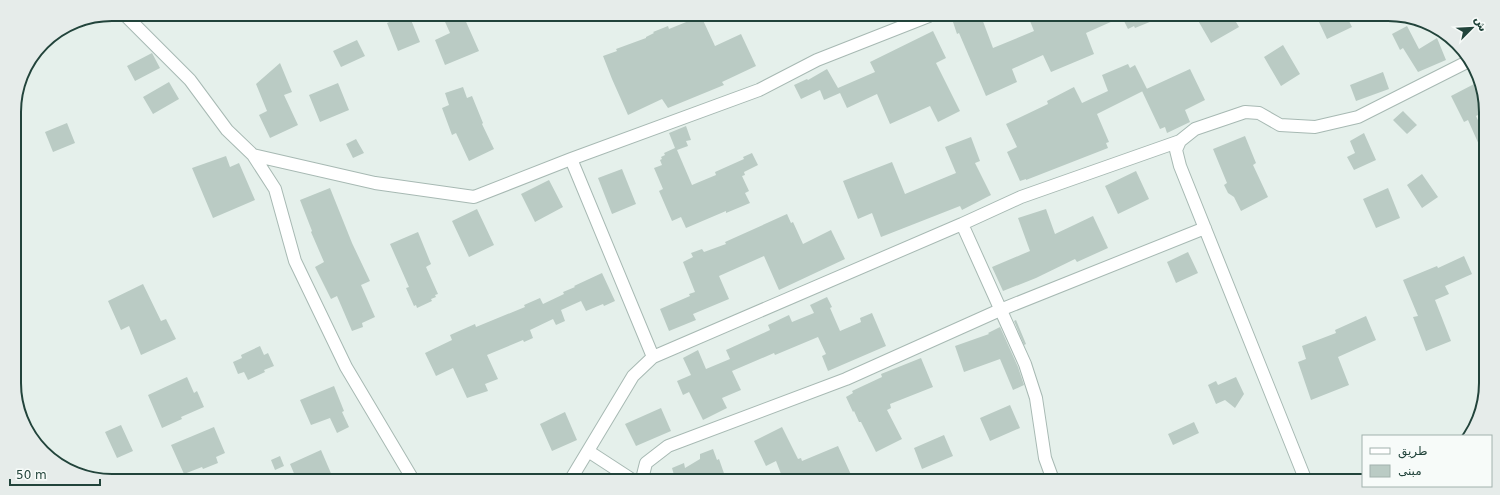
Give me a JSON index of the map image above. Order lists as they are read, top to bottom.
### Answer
{
  "legend": ["طريق", "مبنى"],
  "scale_bar": "50 m",
  "north": "top right"
}
